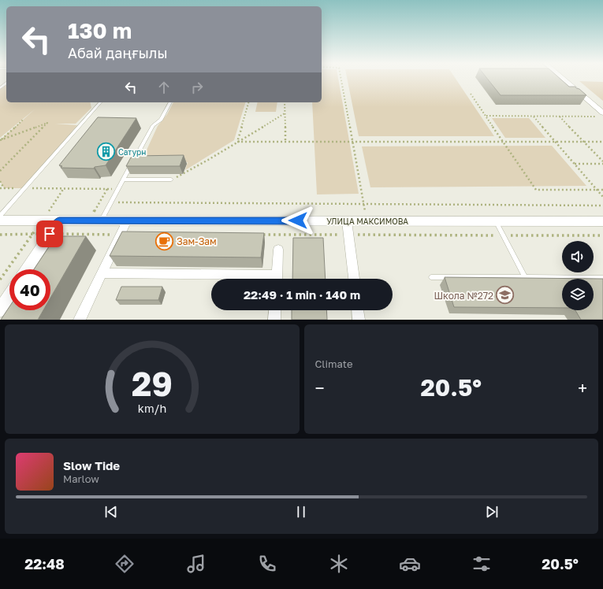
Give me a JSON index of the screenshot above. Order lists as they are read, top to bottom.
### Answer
{
  "streets": {
    "street": ["УЛИЦА МАКСИМОВА"]
  },
  "places": {
    "building": ["Сатурн"],
    "cafe": ["Зам-Зам"],
    "school or university": ["Школа №272"]
  },
  "page": {
    "turn": ["130 m", "Абай даңғылы"],
    "limit": "40",
    "trip": "22:49 · 1 min · 140 m",
    "tile": "Climate",
    "heat": ["−", "20.5°", "+"],
    "song": ["Slow Tide", "Marlow"],
    "tabs": ["22:48", "20.5°"],
    "gauge": ["29", "km/h"]
  }
}
